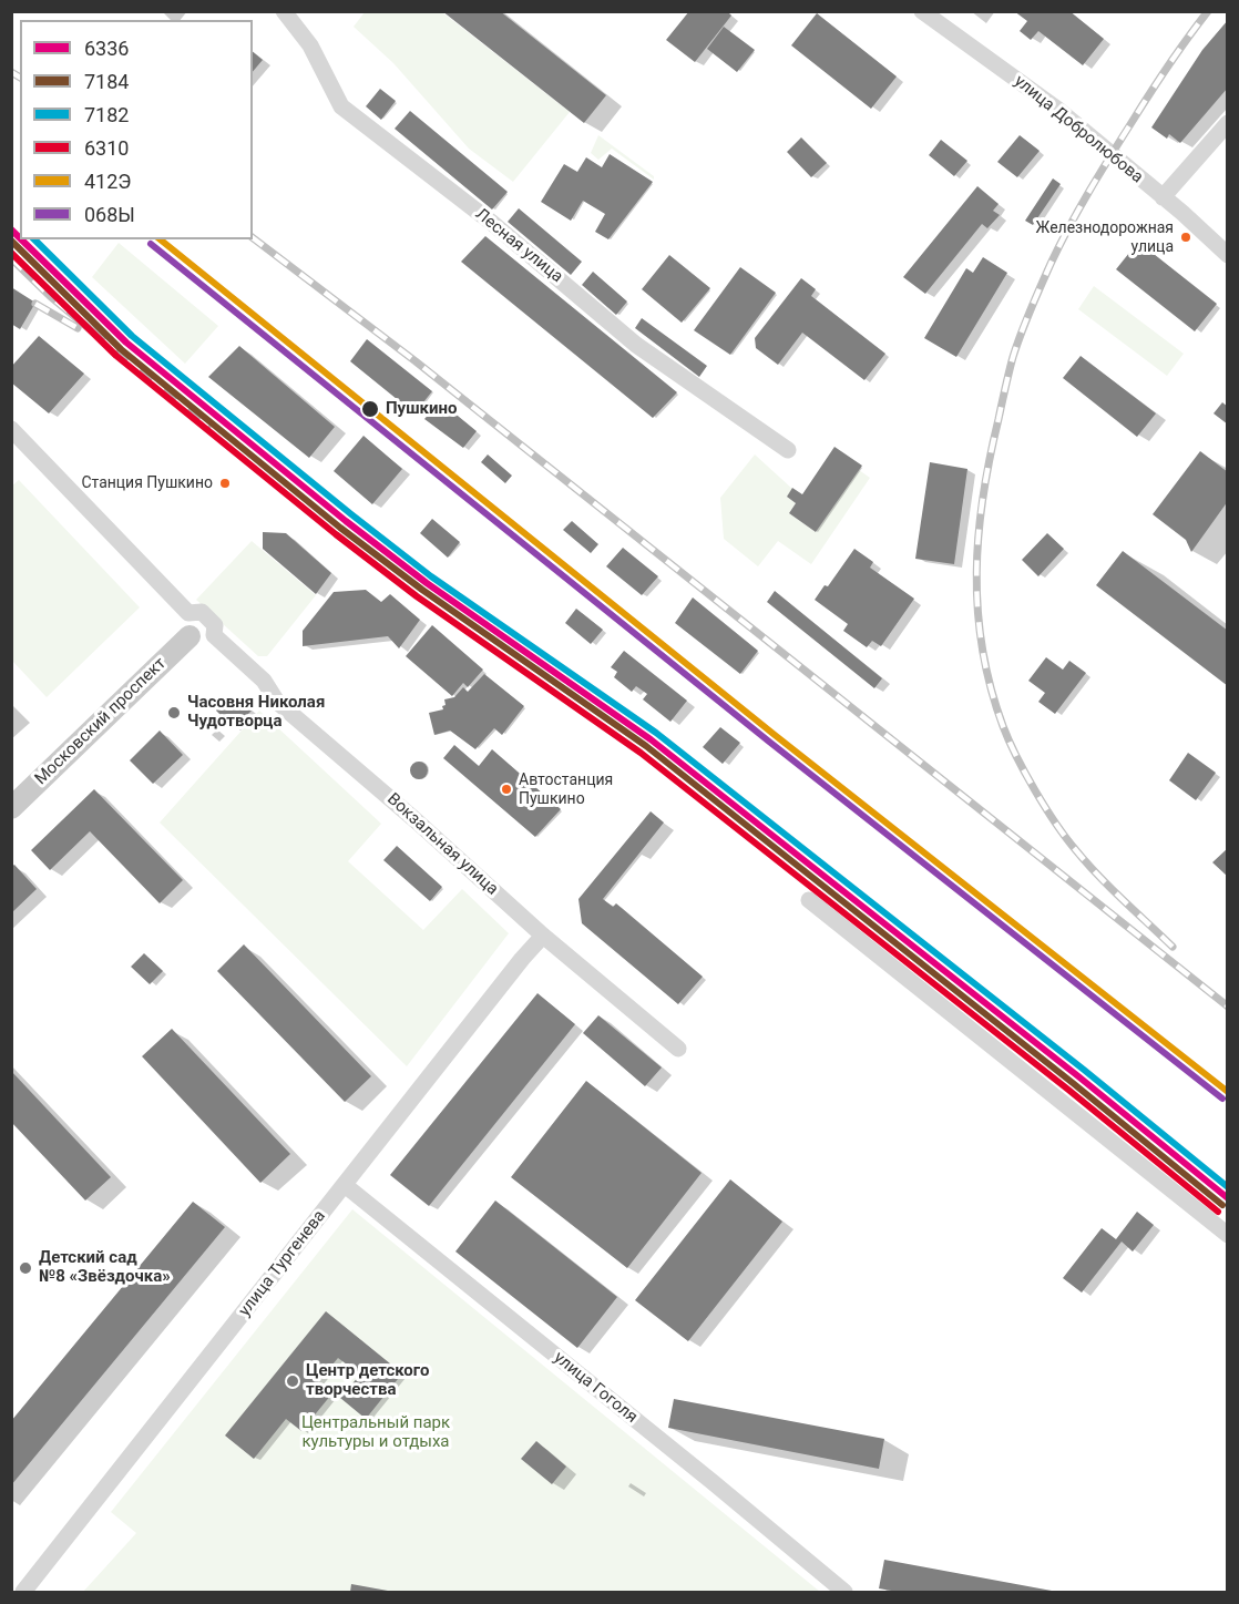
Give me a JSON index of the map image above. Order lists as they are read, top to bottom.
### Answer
{
  "streets": {
    "main road": ["Московский проспект"],
    "street": [
      "улица Добролюбова",
      "Лесная улица",
      "Вокзальная улица",
      "улица Тургенева",
      "улица Гоголя"
    ]
  },
  "crossings": [
    ["Московский проспект", "Вокзальная улица"],
    ["Вокзальная улица", "улица Тургенева"],
    ["улица Тургенева", "улица Гоголя"]
  ],
  "parks": ["Центральный парк культуры и отдыха"],
  "places": [
    "Железнодорожная улица",
    "Пушкино",
    "Станция Пушкино",
    "Часовня Николая Чудотворца",
    "Автостанция Пушкино",
    "Детский сад №8 «Звёздочка»",
    "Центр детского творчества"
  ],
  "lines": [
    "transit line 6336",
    "transit line 7182",
    "transit line 412Э",
    "transit line 7184",
    "transit line 068Ы",
    "transit line 6310"
  ],
  "legend": [
    "6336",
    "7184",
    "7182",
    "6310",
    "412Э",
    "068Ы"
  ]
}
